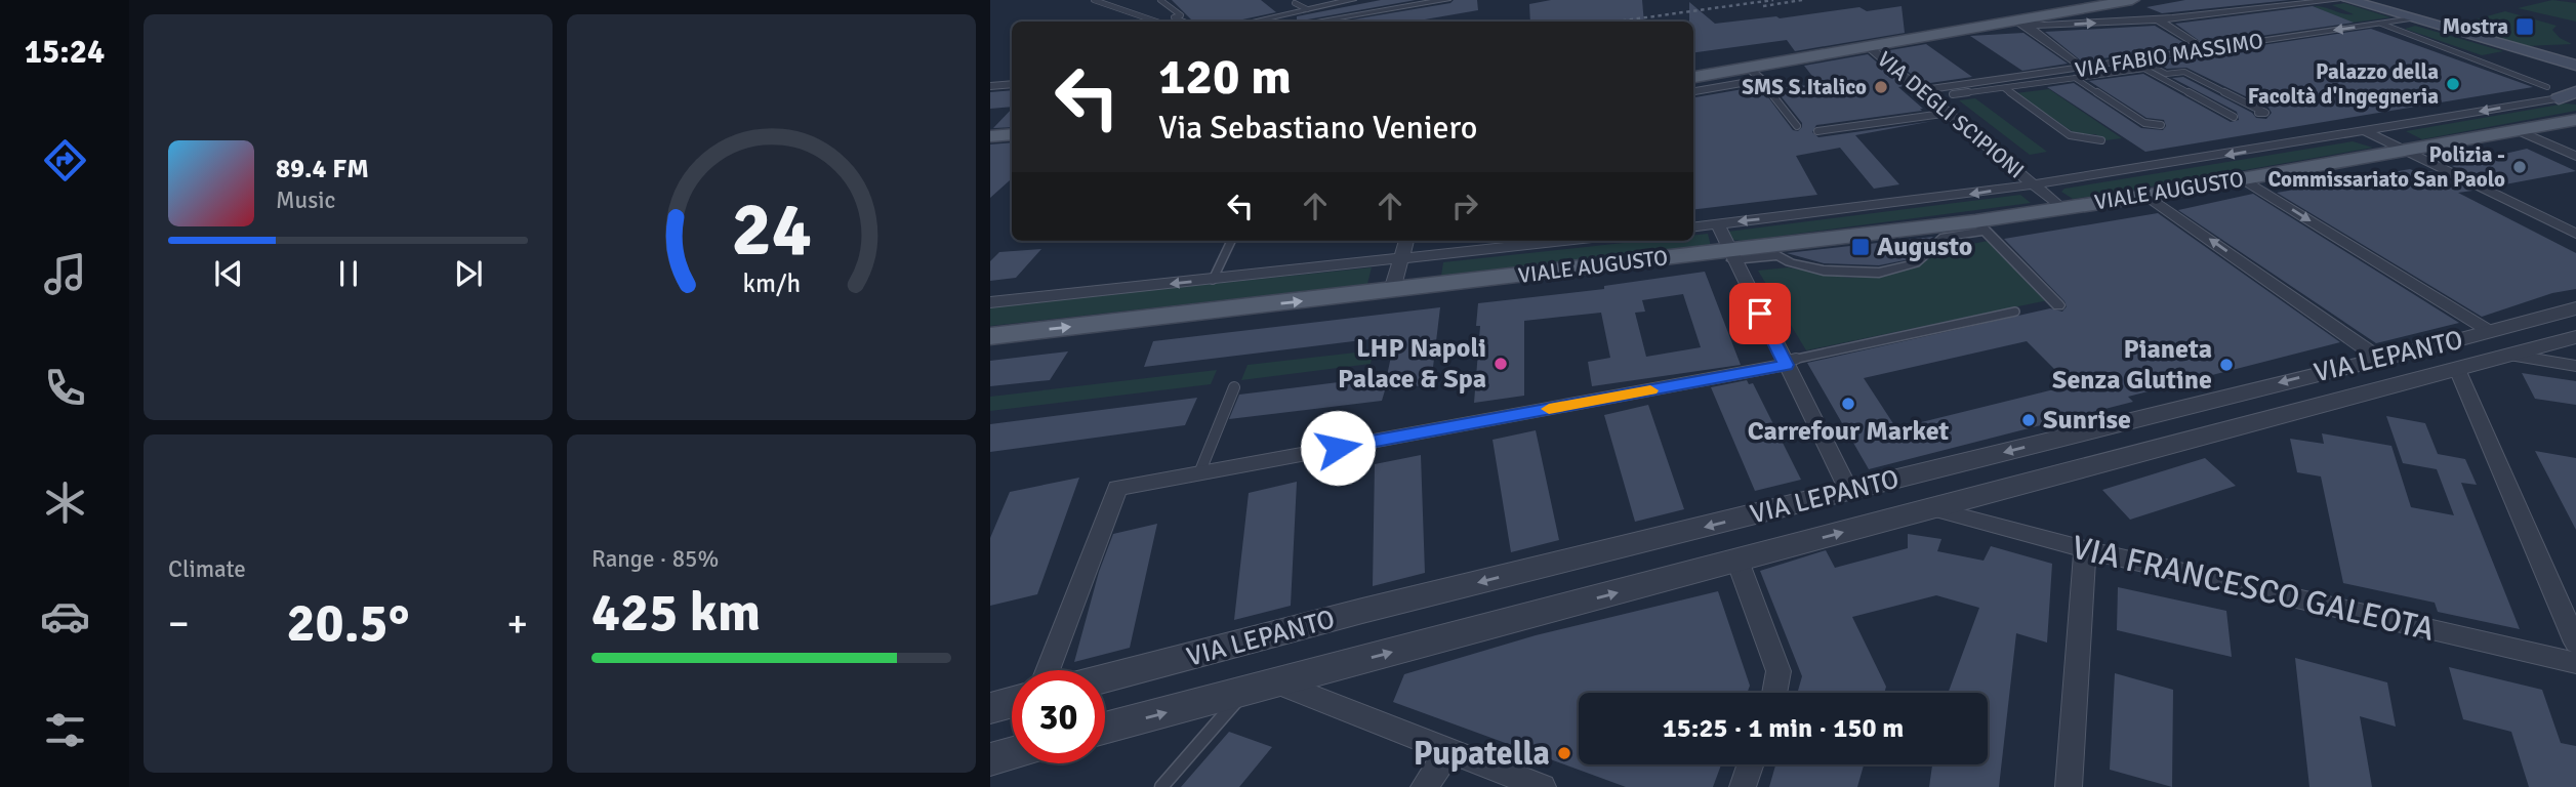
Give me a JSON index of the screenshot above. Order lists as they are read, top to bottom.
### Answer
{
  "streets": {
    "main road": ["VIALE AUGUSTO"],
    "street": [
      "VIA FABIO MASSIMO",
      "VIA DEGLI SCIPIONI",
      "VIA LEPANTO",
      "VIA FRANCESCO GALEOTA"
    ]
  },
  "crossings": [
    ["VIA FABIO MASSIMO", "VIA DEGLI SCIPIONI"],
    ["VIA DEGLI SCIPIONI", "VIALE AUGUSTO"],
    ["VIA LEPANTO", "VIA FRANCESCO GALEOTA"]
  ],
  "places": {
    "transit": ["Mostra", "Augusto"],
    "other": [
      "Palazzo della Facoltà d'Ingegneria",
      "SMS S.Italico",
      "Polizia - Commissariato San Paolo",
      "LHP Napoli Palace & Spa",
      "Pianeta Senza Glutine",
      "Carrefour Market",
      "Sunrise",
      "Pupatella"
    ]
  },
  "page": {
    "tabs": "15:24",
    "turn": ["120 m", "Via Sebastiano Veniero"],
    "song": ["89.4 FM", "Music"],
    "tile": [
      "Climate",
      ["Range · 85%", "425 km"]
    ],
    "heat": ["−", "20.5°", "+"],
    "limit": "30",
    "trip": "15:25 · 1 min · 150 m",
    "gauge": ["24", "km/h"]
  }
}
